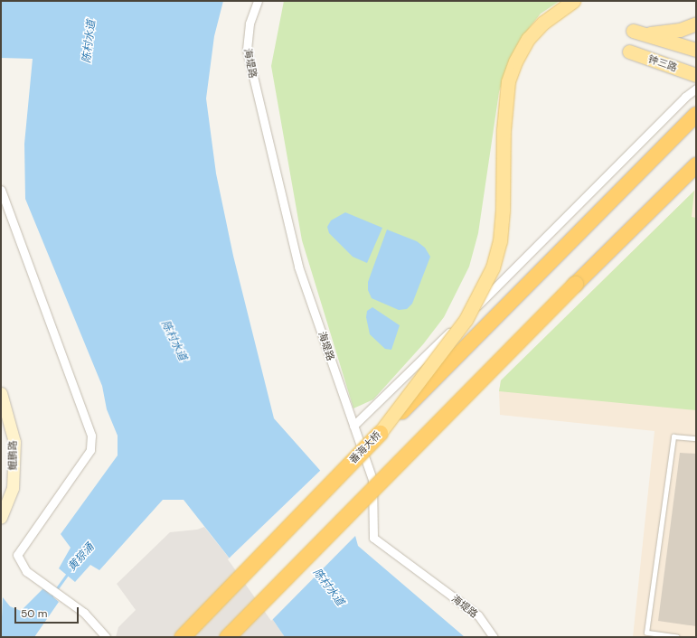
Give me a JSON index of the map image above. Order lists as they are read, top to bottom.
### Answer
{
  "streets": {
    "highway": ["番海大桥"],
    "main road": ["钟三路"],
    "street": ["海堤路", "鲲鹏路"]
  },
  "water": ["陈村水道", "黄猄涌"],
  "scale_bar": "50 m"
}
